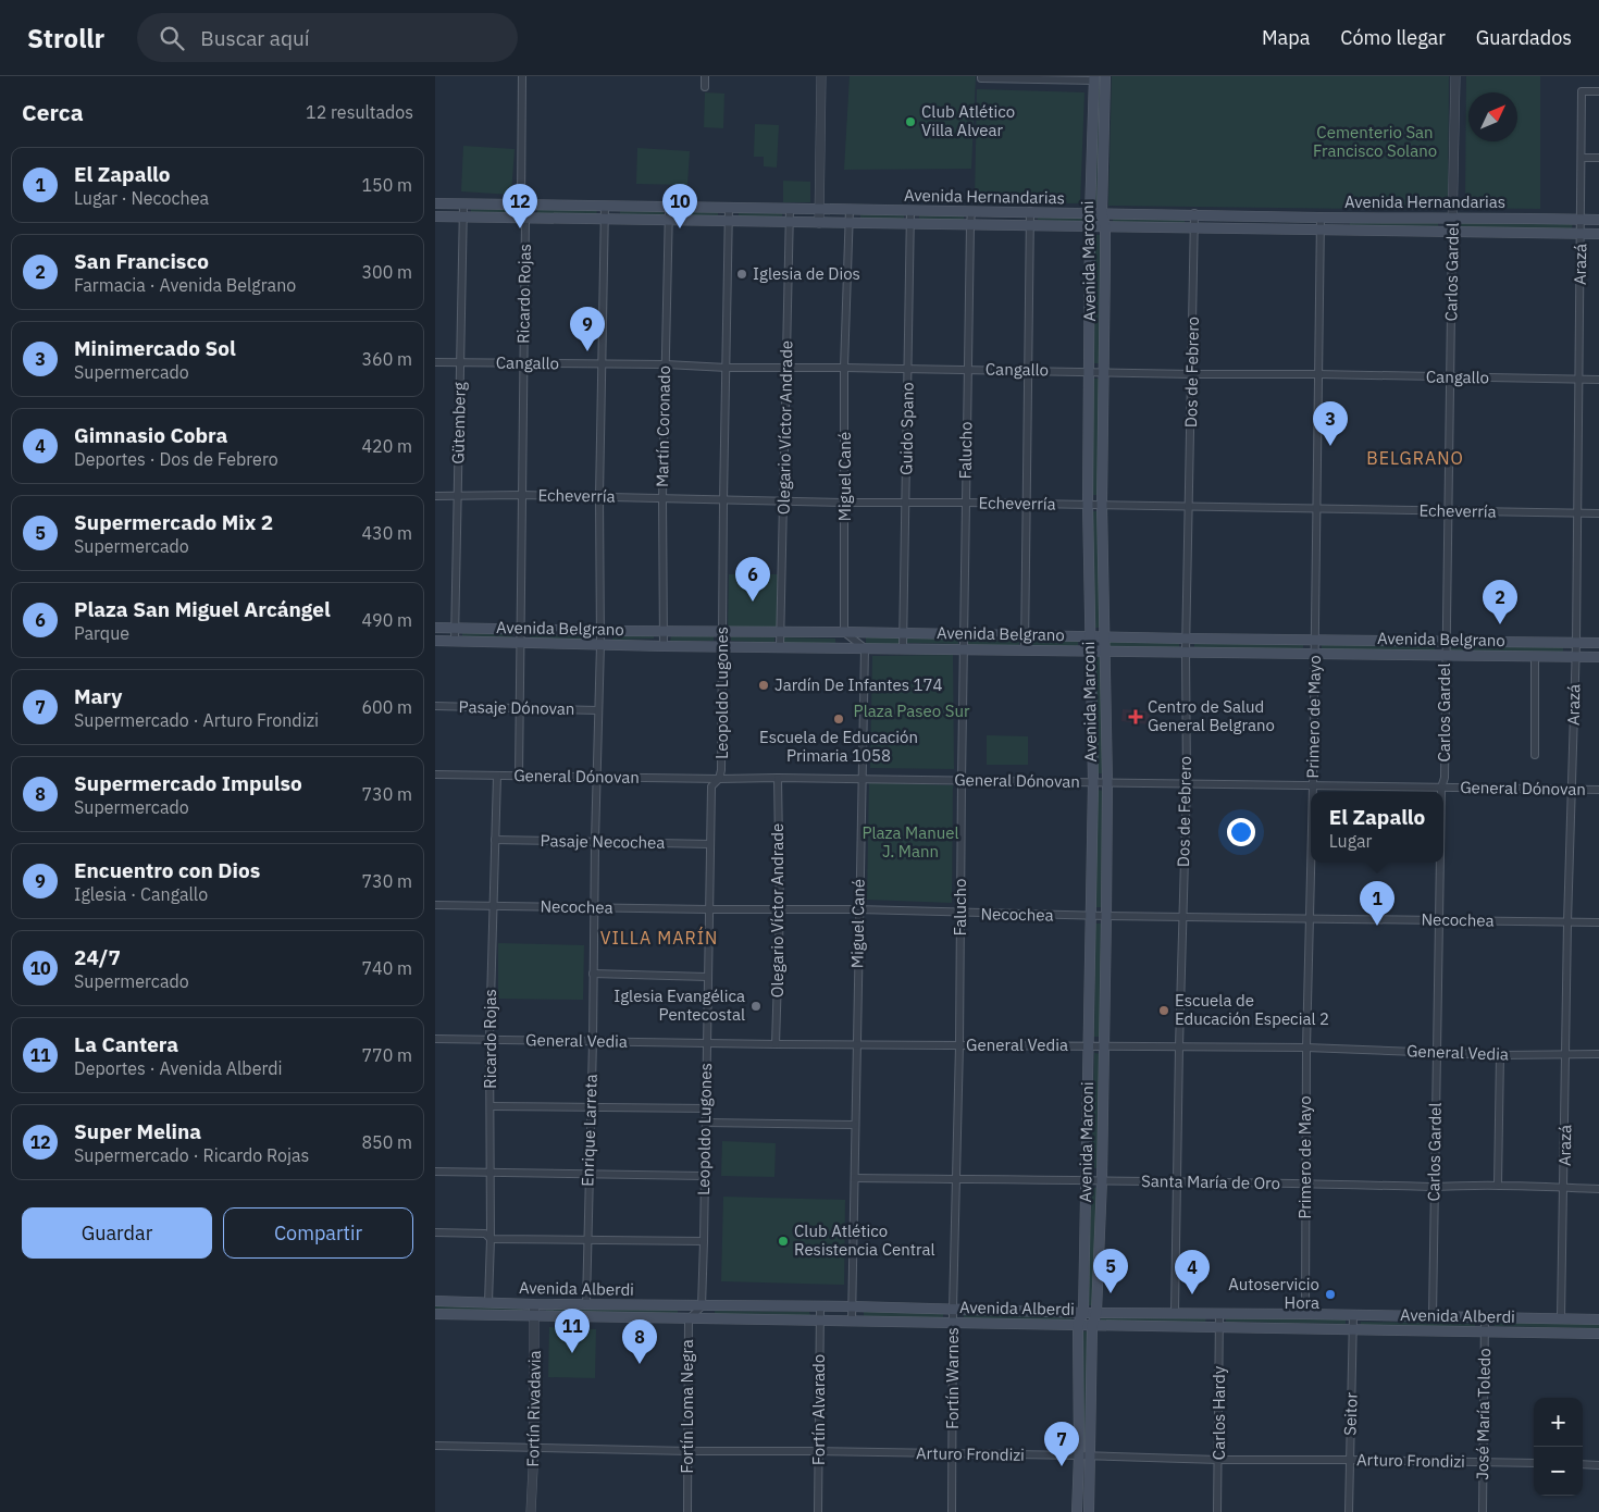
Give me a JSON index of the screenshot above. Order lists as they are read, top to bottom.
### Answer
{
  "streets": {
    "main road": [
      "Avenida Hernandarias",
      "Avenida Marconi",
      "Avenida Belgrano",
      "Avenida Alberdi"
    ],
    "street": [
      "Arazá",
      "Carlos Gardel",
      "Ricardo Rojas",
      "Cangallo",
      "Dos de Febrero",
      "Gütemberg",
      "Martín Coronado",
      "Olegario Víctor Andrade",
      "Guido Spano",
      "Falucho",
      "Miguel Cané",
      "Echeverría",
      "Leopoldo Lugones",
      "Pasaje Dónovan",
      "Primero de Mayo",
      "General Dónovan",
      "Pasaje Necochea",
      "Necochea",
      "General Vedia",
      "Enrique Larreta",
      "Santa María de Oro",
      "Fortín Warnes",
      "Fortín Loma Negra",
      "Fortín Rivadavia",
      "Fortín Alvarado",
      "Carlos Hardy",
      "Seitor",
      "José María Toledo",
      "Arturo Frondizi"
    ]
  },
  "crossings": [
    ["Avenida Hernandarias", "Avenida Marconi"],
    ["Avenida Hernandarias", "Arazá"],
    ["Avenida Hernandarias", "Carlos Gardel"],
    ["Avenida Hernandarias", "Ricardo Rojas"],
    ["Avenida Hernandarias", "Dos de Febrero"],
    ["Avenida Hernandarias", "Gütemberg"],
    ["Avenida Hernandarias", "Martín Coronado"],
    ["Avenida Hernandarias", "Olegario Víctor Andrade"],
    ["Avenida Hernandarias", "Guido Spano"],
    ["Avenida Hernandarias", "Falucho"],
    ["Avenida Hernandarias", "Miguel Cané"],
    ["Avenida Hernandarias", "Leopoldo Lugones"],
    ["Avenida Hernandarias", "Primero de Mayo"],
    ["Avenida Hernandarias", "Enrique Larreta"],
    ["Avenida Marconi", "Cangallo"],
    ["Avenida Marconi", "Echeverría"],
    ["Avenida Marconi", "Avenida Belgrano"],
    ["Avenida Marconi", "General Dónovan"],
    ["Avenida Marconi", "Necochea"],
    ["Avenida Marconi", "General Vedia"],
    ["Avenida Marconi", "Santa María de Oro"],
    ["Avenida Marconi", "Avenida Alberdi"],
    ["Avenida Marconi", "Arturo Frondizi"],
    ["Arazá", "Cangallo"],
    ["Arazá", "Echeverría"],
    ["Arazá", "Avenida Belgrano"],
    ["Arazá", "General Dónovan"],
    ["Arazá", "Necochea"],
    ["Arazá", "General Vedia"],
    ["Arazá", "Santa María de Oro"],
    ["Arazá", "Avenida Alberdi"],
    ["Carlos Gardel", "Cangallo"],
    ["Carlos Gardel", "Echeverría"],
    ["Carlos Gardel", "Avenida Belgrano"],
    ["Carlos Gardel", "General Dónovan"],
    ["Carlos Gardel", "Necochea"],
    ["Carlos Gardel", "General Vedia"],
    ["Carlos Gardel", "Santa María de Oro"],
    ["Carlos Gardel", "Avenida Alberdi"],
    ["Ricardo Rojas", "Cangallo"],
    ["Ricardo Rojas", "Echeverría"],
    ["Ricardo Rojas", "Avenida Belgrano"],
    ["Ricardo Rojas", "Pasaje Dónovan"],
    ["Ricardo Rojas", "General Dónovan"],
    ["Ricardo Rojas", "Pasaje Necochea"],
    ["Ricardo Rojas", "Necochea"],
    ["Ricardo Rojas", "General Vedia"],
    ["Ricardo Rojas", "Avenida Alberdi"],
    ["Cangallo", "Dos de Febrero"],
    ["Cangallo", "Gütemberg"],
    ["Cangallo", "Martín Coronado"],
    ["Cangallo", "Olegario Víctor Andrade"],
    ["Cangallo", "Guido Spano"],
    ["Cangallo", "Falucho"],
    ["Cangallo", "Miguel Cané"],
    ["Cangallo", "Leopoldo Lugones"],
    ["Cangallo", "Primero de Mayo"],
    ["Cangallo", "Enrique Larreta"],
    ["Dos de Febrero", "Echeverría"],
    ["Dos de Febrero", "Avenida Belgrano"],
    ["Dos de Febrero", "General Dónovan"],
    ["Dos de Febrero", "Necochea"],
    ["Dos de Febrero", "General Vedia"],
    ["Dos de Febrero", "Santa María de Oro"],
    ["Dos de Febrero", "Avenida Alberdi"],
    ["Gütemberg", "Echeverría"],
    ["Gütemberg", "Avenida Belgrano"],
    ["Martín Coronado", "Echeverría"],
    ["Martín Coronado", "Avenida Belgrano"],
    ["Olegario Víctor Andrade", "Echeverría"],
    ["Olegario Víctor Andrade", "Avenida Belgrano"],
    ["Olegario Víctor Andrade", "General Dónovan"],
    ["Olegario Víctor Andrade", "Necochea"],
    ["Olegario Víctor Andrade", "General Vedia"],
    ["Guido Spano", "Echeverría"],
    ["Guido Spano", "Avenida Belgrano"],
    ["Falucho", "Echeverría"],
    ["Falucho", "Avenida Belgrano"],
    ["Falucho", "General Dónovan"],
    ["Falucho", "Necochea"],
    ["Falucho", "General Vedia"],
    ["Falucho", "Santa María de Oro"],
    ["Falucho", "Avenida Alberdi"],
    ["Falucho", "Fortín Warnes"],
    ["Miguel Cané", "Echeverría"],
    ["Miguel Cané", "Avenida Belgrano"],
    ["Miguel Cané", "General Dónovan"],
    ["Miguel Cané", "Necochea"],
    ["Miguel Cané", "General Vedia"],
    ["Miguel Cané", "Santa María de Oro"],
    ["Miguel Cané", "Avenida Alberdi"],
    ["Echeverría", "Leopoldo Lugones"],
    ["Echeverría", "Primero de Mayo"],
    ["Echeverría", "Enrique Larreta"],
    ["Avenida Belgrano", "Leopoldo Lugones"],
    ["Avenida Belgrano", "Primero de Mayo"],
    ["Avenida Belgrano", "Enrique Larreta"],
    ["Leopoldo Lugones", "General Dónovan"],
    ["Leopoldo Lugones", "Pasaje Necochea"],
    ["Leopoldo Lugones", "Necochea"],
    ["Leopoldo Lugones", "General Vedia"],
    ["Leopoldo Lugones", "Avenida Alberdi"],
    ["Leopoldo Lugones", "Fortín Loma Negra"],
    ["Pasaje Dónovan", "Enrique Larreta"],
    ["Primero de Mayo", "General Dónovan"],
    ["Primero de Mayo", "Necochea"],
    ["Primero de Mayo", "General Vedia"],
    ["Primero de Mayo", "Santa María de Oro"],
    ["Primero de Mayo", "Avenida Alberdi"],
    ["General Dónovan", "Enrique Larreta"],
    ["Pasaje Necochea", "Enrique Larreta"],
    ["Necochea", "Enrique Larreta"],
    ["General Vedia", "Enrique Larreta"],
    ["Enrique Larreta", "Avenida Alberdi"],
    ["Avenida Alberdi", "Fortín Warnes"],
    ["Avenida Alberdi", "Fortín Loma Negra"],
    ["Avenida Alberdi", "Fortín Rivadavia"],
    ["Avenida Alberdi", "Fortín Alvarado"],
    ["Avenida Alberdi", "Carlos Hardy"],
    ["Avenida Alberdi", "Seitor"],
    ["Avenida Alberdi", "José María Toledo"],
    ["Fortín Warnes", "Arturo Frondizi"],
    ["Fortín Loma Negra", "Arturo Frondizi"],
    ["Fortín Rivadavia", "Arturo Frondizi"],
    ["Fortín Alvarado", "Arturo Frondizi"],
    ["Carlos Hardy", "Arturo Frondizi"],
    ["Seitor", "Arturo Frondizi"],
    ["José María Toledo", "Arturo Frondizi"]
  ],
  "districts": ["BELGRANO", "VILLA MARÍN"],
  "parks": ["Cementerio San Francisco Solano", "Plaza Paseo Sur", "Plaza Manuel J. Mann"],
  "places": {
    "other": [
      "Club Atlético Villa Alvear",
      "Iglesia de Dios",
      "Jardín De Infantes 174",
      "Escuela de Educación Primaria 1058",
      "Iglesia Evangélica Pentecostal",
      "Escuela de Educación Especial 2",
      "Club Atlético Resistencia Central",
      "Autoservicio Hora"
    ],
    "health": ["Centro de Salud General Belgrano"]
  },
  "north": "top right",
  "page": {
    "header": "Strollr",
    "search": "Buscar aquí",
    "nav": ["Mapa", "Cómo llegar", "Guardados"],
    "heading": ["Cerca", "12 resultados"],
    "list": [
      {
        "mark": "1",
        "name": "El Zapallo",
        "note": "Lugar · Necochea",
        "value": "150 m"
      },
      {
        "mark": "2",
        "name": "San Francisco",
        "note": "Farmacia · Avenida Belgrano",
        "value": "300 m"
      },
      {
        "mark": "3",
        "name": "Minimercado Sol",
        "note": "Supermercado",
        "value": "360 m"
      },
      {
        "mark": "4",
        "name": "Gimnasio Cobra",
        "note": "Deportes · Dos de Febrero",
        "value": "420 m"
      },
      {
        "mark": "5",
        "name": "Supermercado Mix 2",
        "note": "Supermercado",
        "value": "430 m"
      },
      {
        "mark": "6",
        "name": "Plaza San Miguel Arcángel",
        "note": "Parque",
        "value": "490 m"
      },
      {
        "mark": "7",
        "name": "Mary",
        "note": "Supermercado · Arturo Frondizi",
        "value": "600 m"
      },
      {
        "mark": "8",
        "name": "Supermercado Impulso",
        "note": "Supermercado",
        "value": "730 m"
      },
      {
        "mark": "9",
        "name": "Encuentro con Dios",
        "note": "Iglesia · Cangallo",
        "value": "730 m"
      },
      {
        "mark": "10",
        "name": "24/7",
        "note": "Supermercado",
        "value": "740 m"
      },
      {
        "mark": "11",
        "name": "La Cantera",
        "note": "Deportes · Avenida Alberdi",
        "value": "770 m"
      },
      {
        "mark": "12",
        "name": "Super Melina",
        "note": "Supermercado · Ricardo Rojas",
        "value": "850 m"
      }
    ],
    "pins": [
      "10",
      "12",
      "9",
      "3",
      "6",
      "2",
      "1",
      "5",
      "4",
      "11",
      "8",
      "7"
    ],
    "popup": ["El Zapallo", "Lugar"],
    "buttons": ["Guardar", "Compartir"],
    "map_buttons": ["+", "−"]
  }
}
